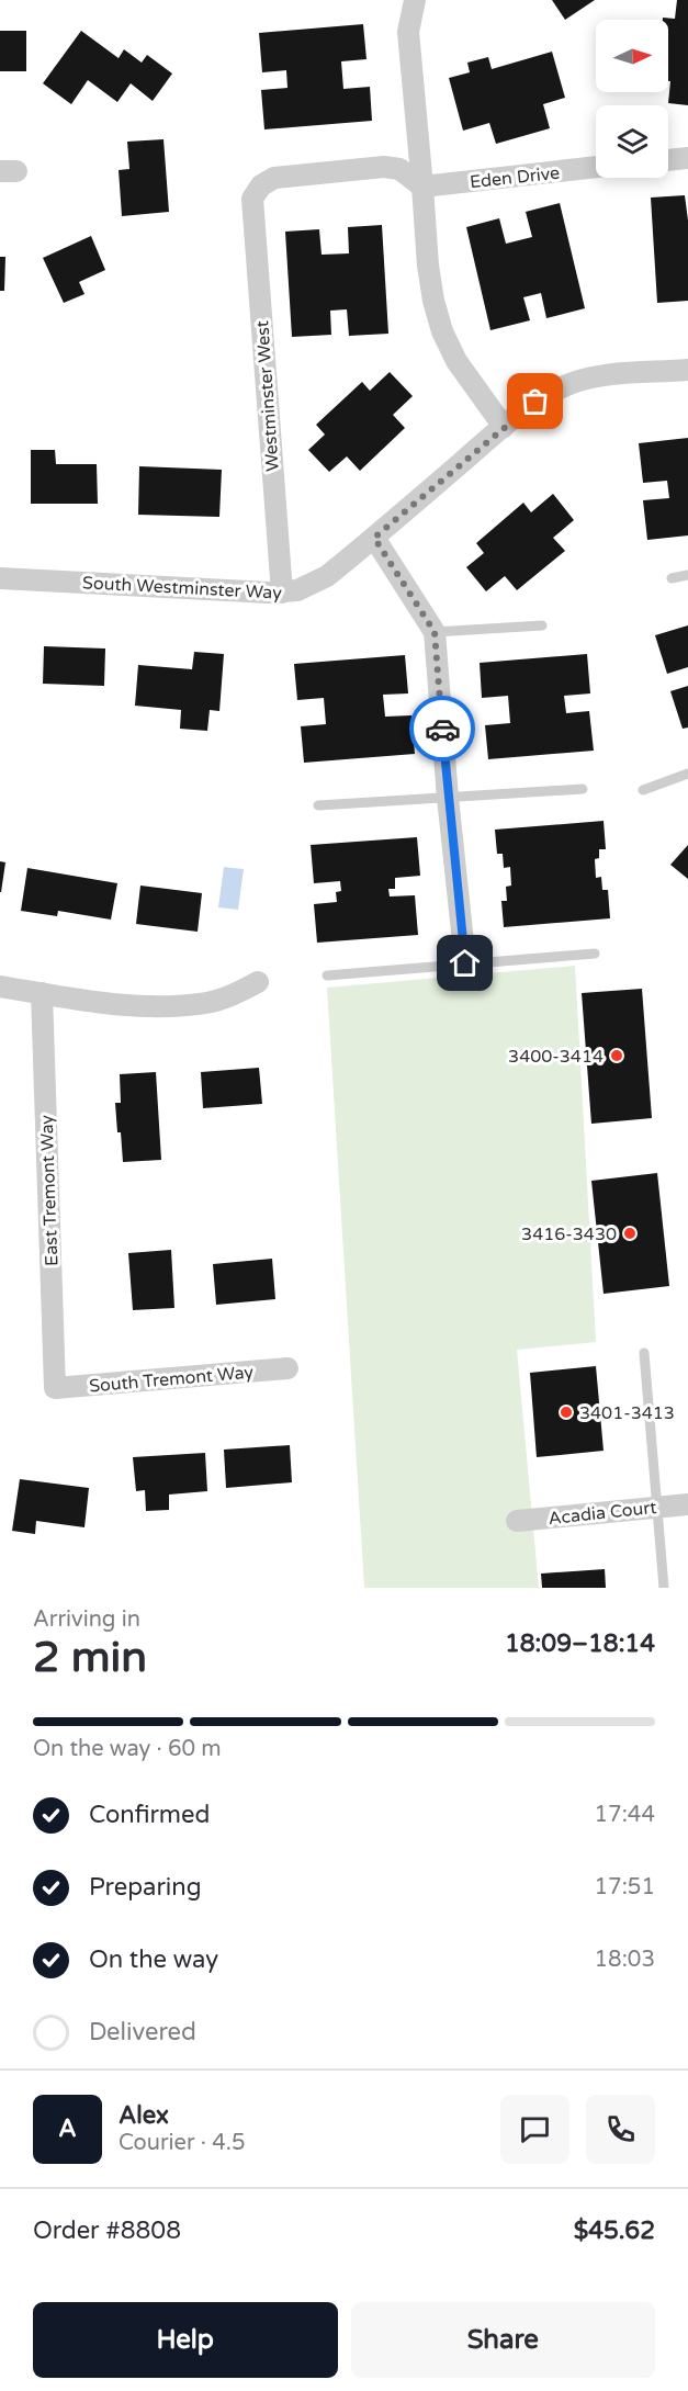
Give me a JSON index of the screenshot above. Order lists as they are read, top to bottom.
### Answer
{
  "streets": {
    "street": [
      "Eden Drive",
      "Westminster West",
      "South Westminster Way",
      "East Tremont Way",
      "South Tremont Way",
      "Acadia Court"
    ]
  },
  "crossings": [
    ["Eden Drive", "Westminster West"],
    ["Westminster West", "South Westminster Way"],
    ["East Tremont Way", "South Tremont Way"]
  ],
  "places": ["3400-3414", "3416-3430", "3401-3413"],
  "north": "right",
  "page": {
    "heading": ["2 min", "Arriving in", "18:09–18:14"],
    "panel": [
      "Alex",
      "Courier · 4.5",
      "Order #8808",
      "$45.62"
    ],
    "bar": "On the way · 60 m",
    "list": [
      ["Confirmed", "17:44"],
      ["Preparing", "17:51"],
      ["On the way", "18:03"],
      "Delivered"
    ],
    "round": "A",
    "buttons": ["Help", "Share"]
  }
}
